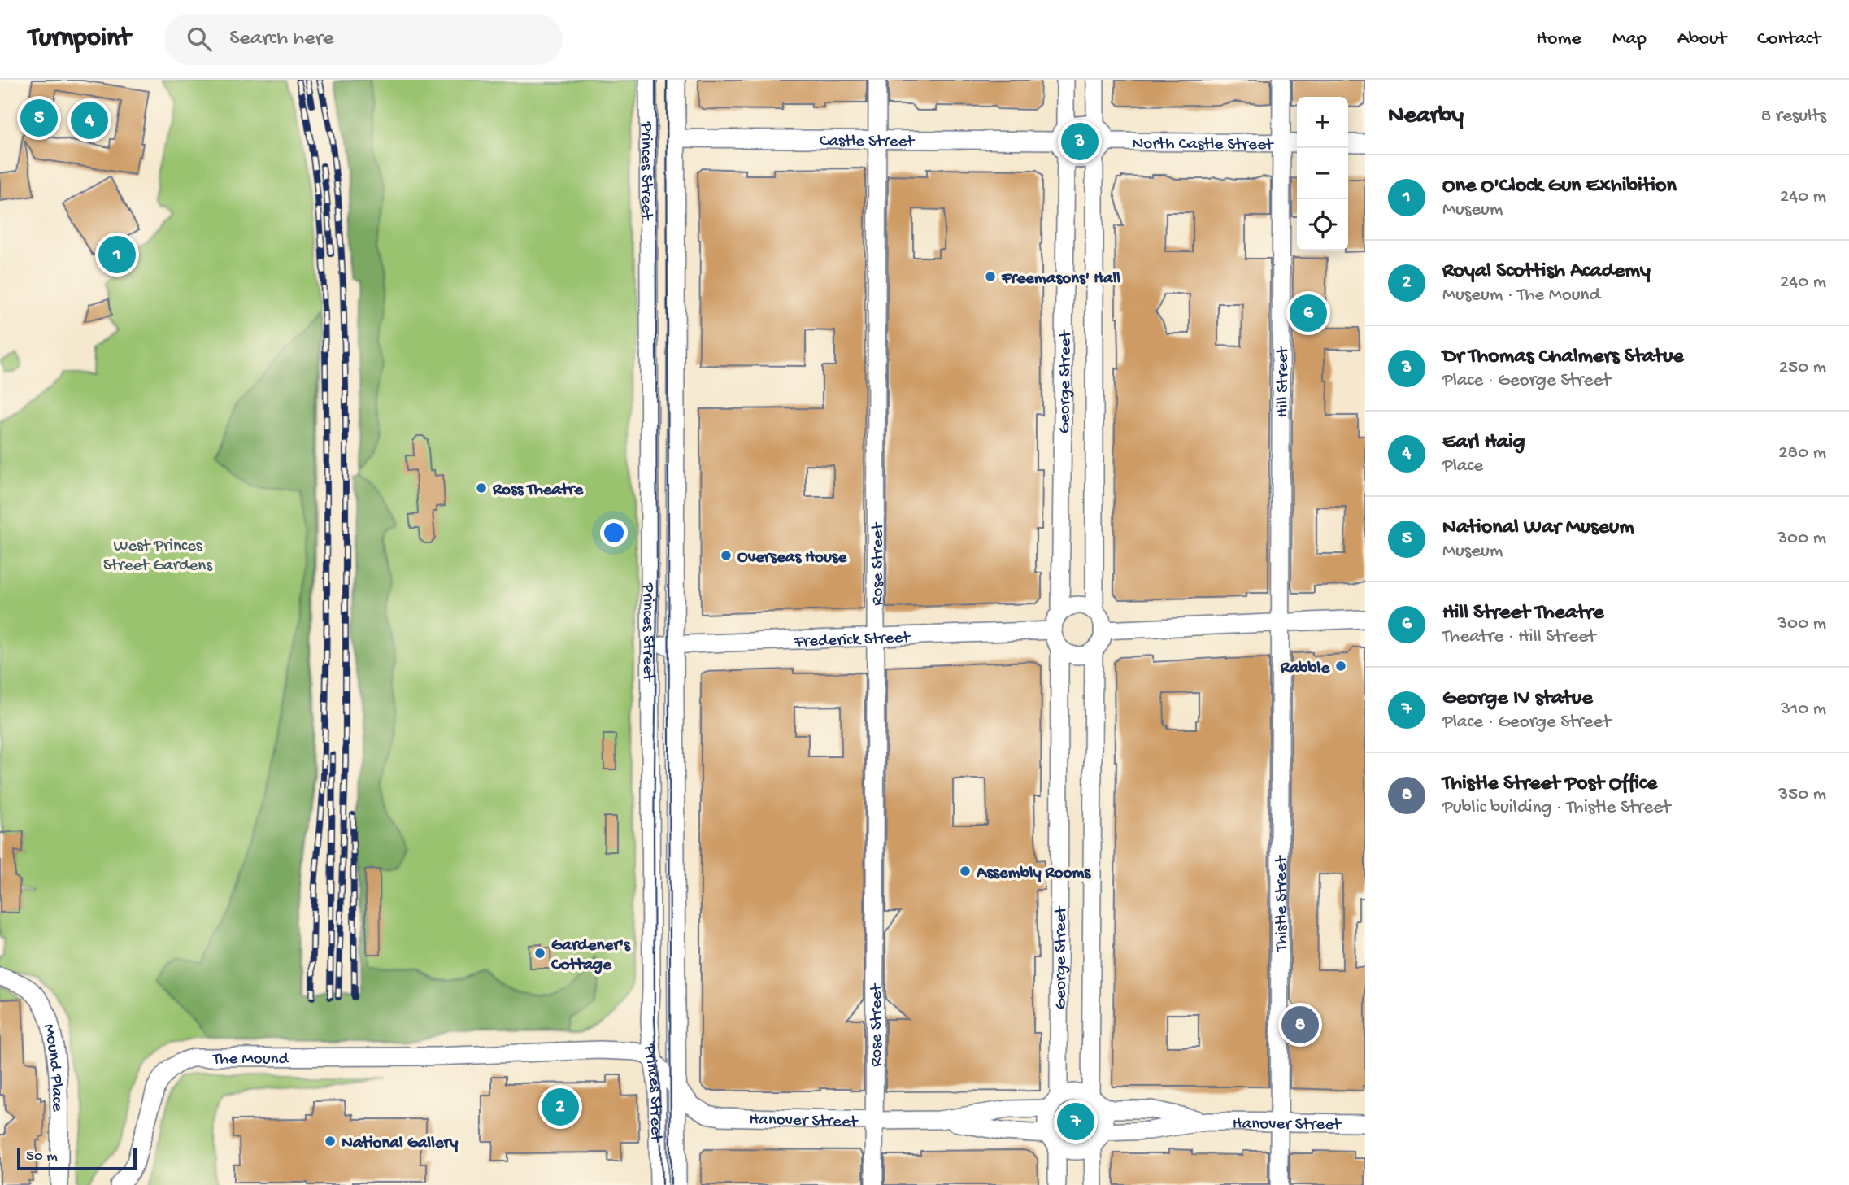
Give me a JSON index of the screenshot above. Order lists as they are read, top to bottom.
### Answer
{
  "streets": {
    "street": [
      "Castle Street",
      "North Castle Street",
      "Princes Street",
      "Hill Street",
      "George Street",
      "Rose Street",
      "Frederick Street",
      "Thistle Street",
      "The Mound",
      "Mound Place",
      "Hanover Street"
    ]
  },
  "crossings": [
    ["Castle Street", "North Castle Street"],
    ["Castle Street", "Princes Street"],
    ["Castle Street", "George Street"],
    ["Castle Street", "Rose Street"],
    ["North Castle Street", "Hill Street"],
    ["North Castle Street", "George Street"],
    ["Princes Street", "Frederick Street"],
    ["Princes Street", "The Mound"],
    ["Princes Street", "Hanover Street"],
    ["Hill Street", "Thistle Street"],
    ["George Street", "Frederick Street"],
    ["George Street", "Hanover Street"],
    ["Rose Street", "Frederick Street"],
    ["Rose Street", "Hanover Street"],
    ["Thistle Street", "Hanover Street"],
    ["The Mound", "Hanover Street"]
  ],
  "parks": ["West Princes Street Gardens"],
  "places": [
    "Freemasons' Hall",
    "Ross Theatre",
    "Overseas House",
    "Rabble",
    "Assembly Rooms",
    "Gardener's Cottage",
    "National Gallery"
  ],
  "scale_bar": "50 m",
  "page": {
    "header": "Turnpoint",
    "search": "Search here",
    "nav": [
      "Home",
      "Map",
      "About",
      "Contact"
    ],
    "heading": ["Nearby", "8 results"],
    "pins": [
      "5",
      "4",
      "3",
      "1",
      "6",
      "8",
      "2",
      "7"
    ],
    "map_buttons": ["+", "−"],
    "list": [
      {
        "mark": "1",
        "name": "One O'Clock Gun Exhibition",
        "note": "Museum",
        "value": "240 m"
      },
      {
        "mark": "2",
        "name": "Royal Scottish Academy",
        "note": "Museum · The Mound",
        "value": "240 m"
      },
      {
        "mark": "3",
        "name": "Dr Thomas Chalmers Statue",
        "note": "Place · George Street",
        "value": "250 m"
      },
      {
        "mark": "4",
        "name": "Earl Haig",
        "note": "Place",
        "value": "280 m"
      },
      {
        "mark": "5",
        "name": "National War Museum",
        "note": "Museum",
        "value": "300 m"
      },
      {
        "mark": "6",
        "name": "Hill Street Theatre",
        "note": "Theatre · Hill Street",
        "value": "300 m"
      },
      {
        "mark": "7",
        "name": "George IV statue",
        "note": "Place · George Street",
        "value": "310 m"
      },
      {
        "mark": "8",
        "name": "Thistle Street Post Office",
        "note": "Public building · Thistle Street",
        "value": "350 m"
      }
    ],
    "scale": "50 m"
  }
}
